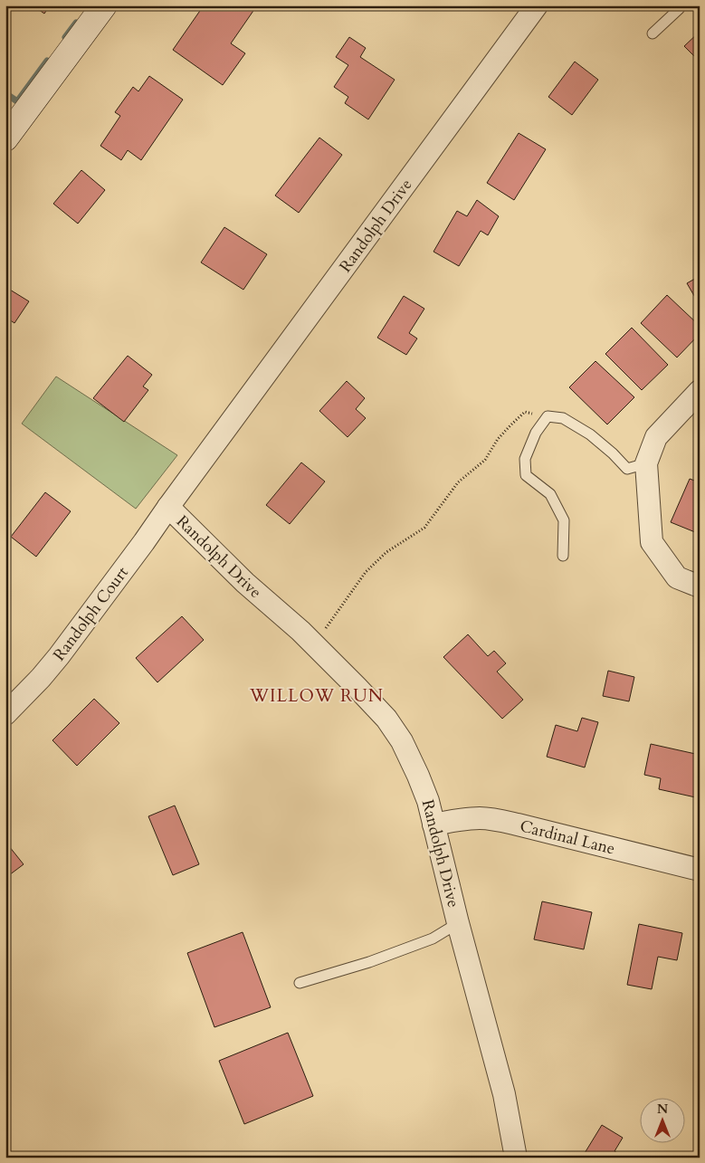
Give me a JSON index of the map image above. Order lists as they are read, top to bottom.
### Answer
{
  "streets": {
    "street": ["Randolph Drive", "Randolph Court", "Cardinal Lane"]
  },
  "crossings": [
    ["Randolph Drive", "Randolph Court"],
    ["Randolph Drive", "Cardinal Lane"]
  ],
  "districts": ["WILLOW RUN"],
  "north": "top"
}
